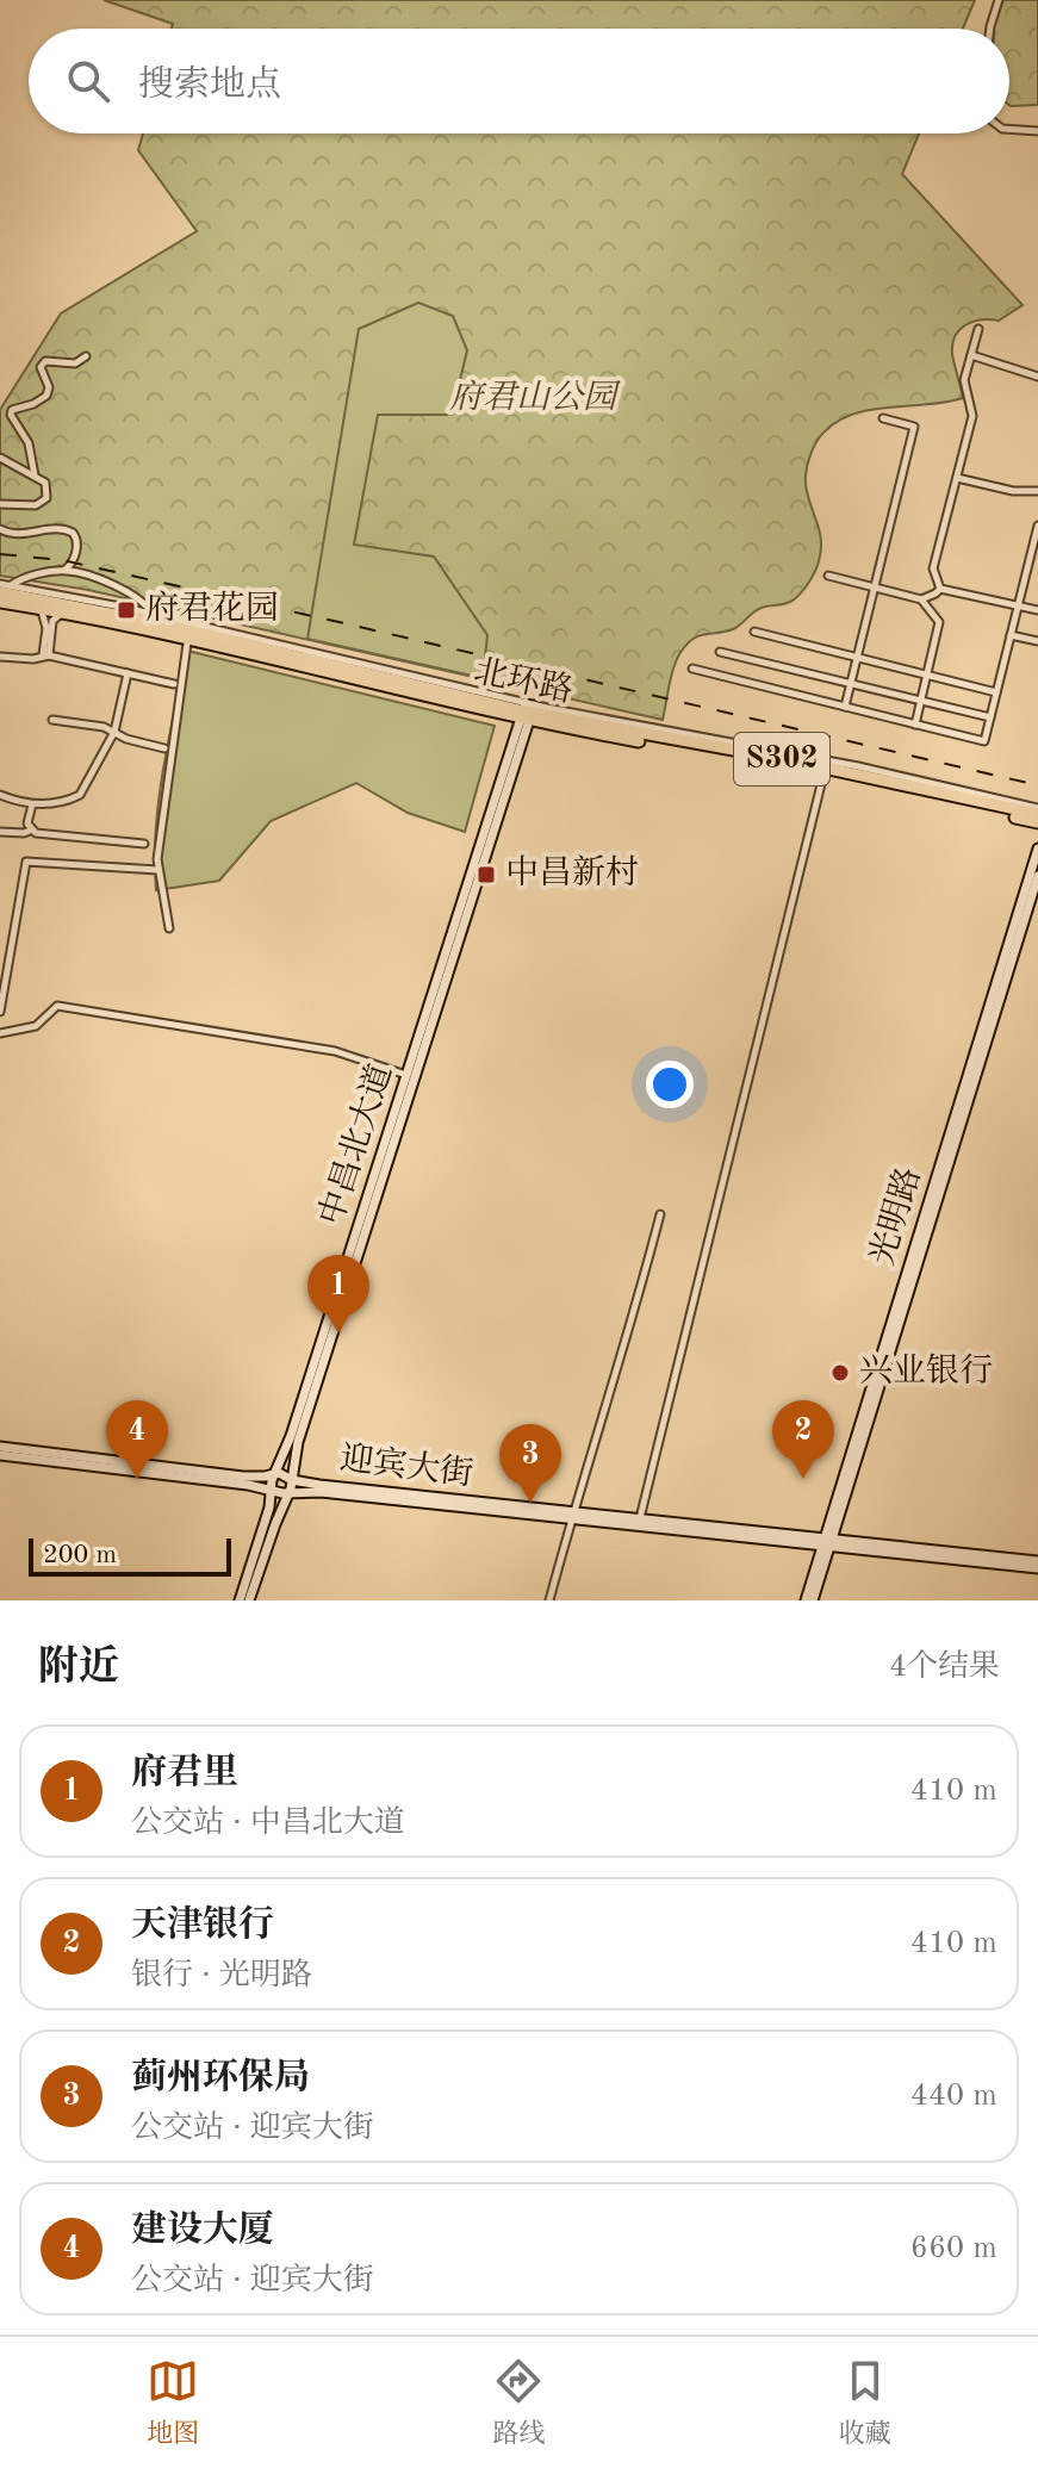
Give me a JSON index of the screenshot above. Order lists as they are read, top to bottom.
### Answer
{
  "streets": {
    "highway": ["北环路", "S302"],
    "main road": ["中昌北大道", "光明路", "迎宾大街"]
  },
  "crossings": [
    ["北环路", "中昌北大道"],
    ["中昌北大道", "迎宾大街"],
    ["光明路", "迎宾大街"]
  ],
  "parks": ["府君山公园"],
  "places": {
    "transit": ["府君花园", "中昌新村"],
    "other": ["兴业银行"]
  },
  "scale_bar": "200 m",
  "page": {
    "search": "搜索地点",
    "pins": [
      "1",
      "2",
      "4",
      "3"
    ],
    "scale": "200 m",
    "heading": ["附近", "4个结果"],
    "list": [
      {
        "mark": "1",
        "name": "府君里",
        "note": "公交站 · 中昌北大道",
        "value": "410 m"
      },
      {
        "mark": "2",
        "name": "天津银行",
        "note": "银行 · 光明路",
        "value": "410 m"
      },
      {
        "mark": "3",
        "name": "蓟州环保局",
        "note": "公交站 · 迎宾大街",
        "value": "440 m"
      },
      {
        "mark": "4",
        "name": "建设大厦",
        "note": "公交站 · 迎宾大街",
        "value": "660 m"
      }
    ],
    "nav": ["地图", "路线", "收藏"]
  }
}
